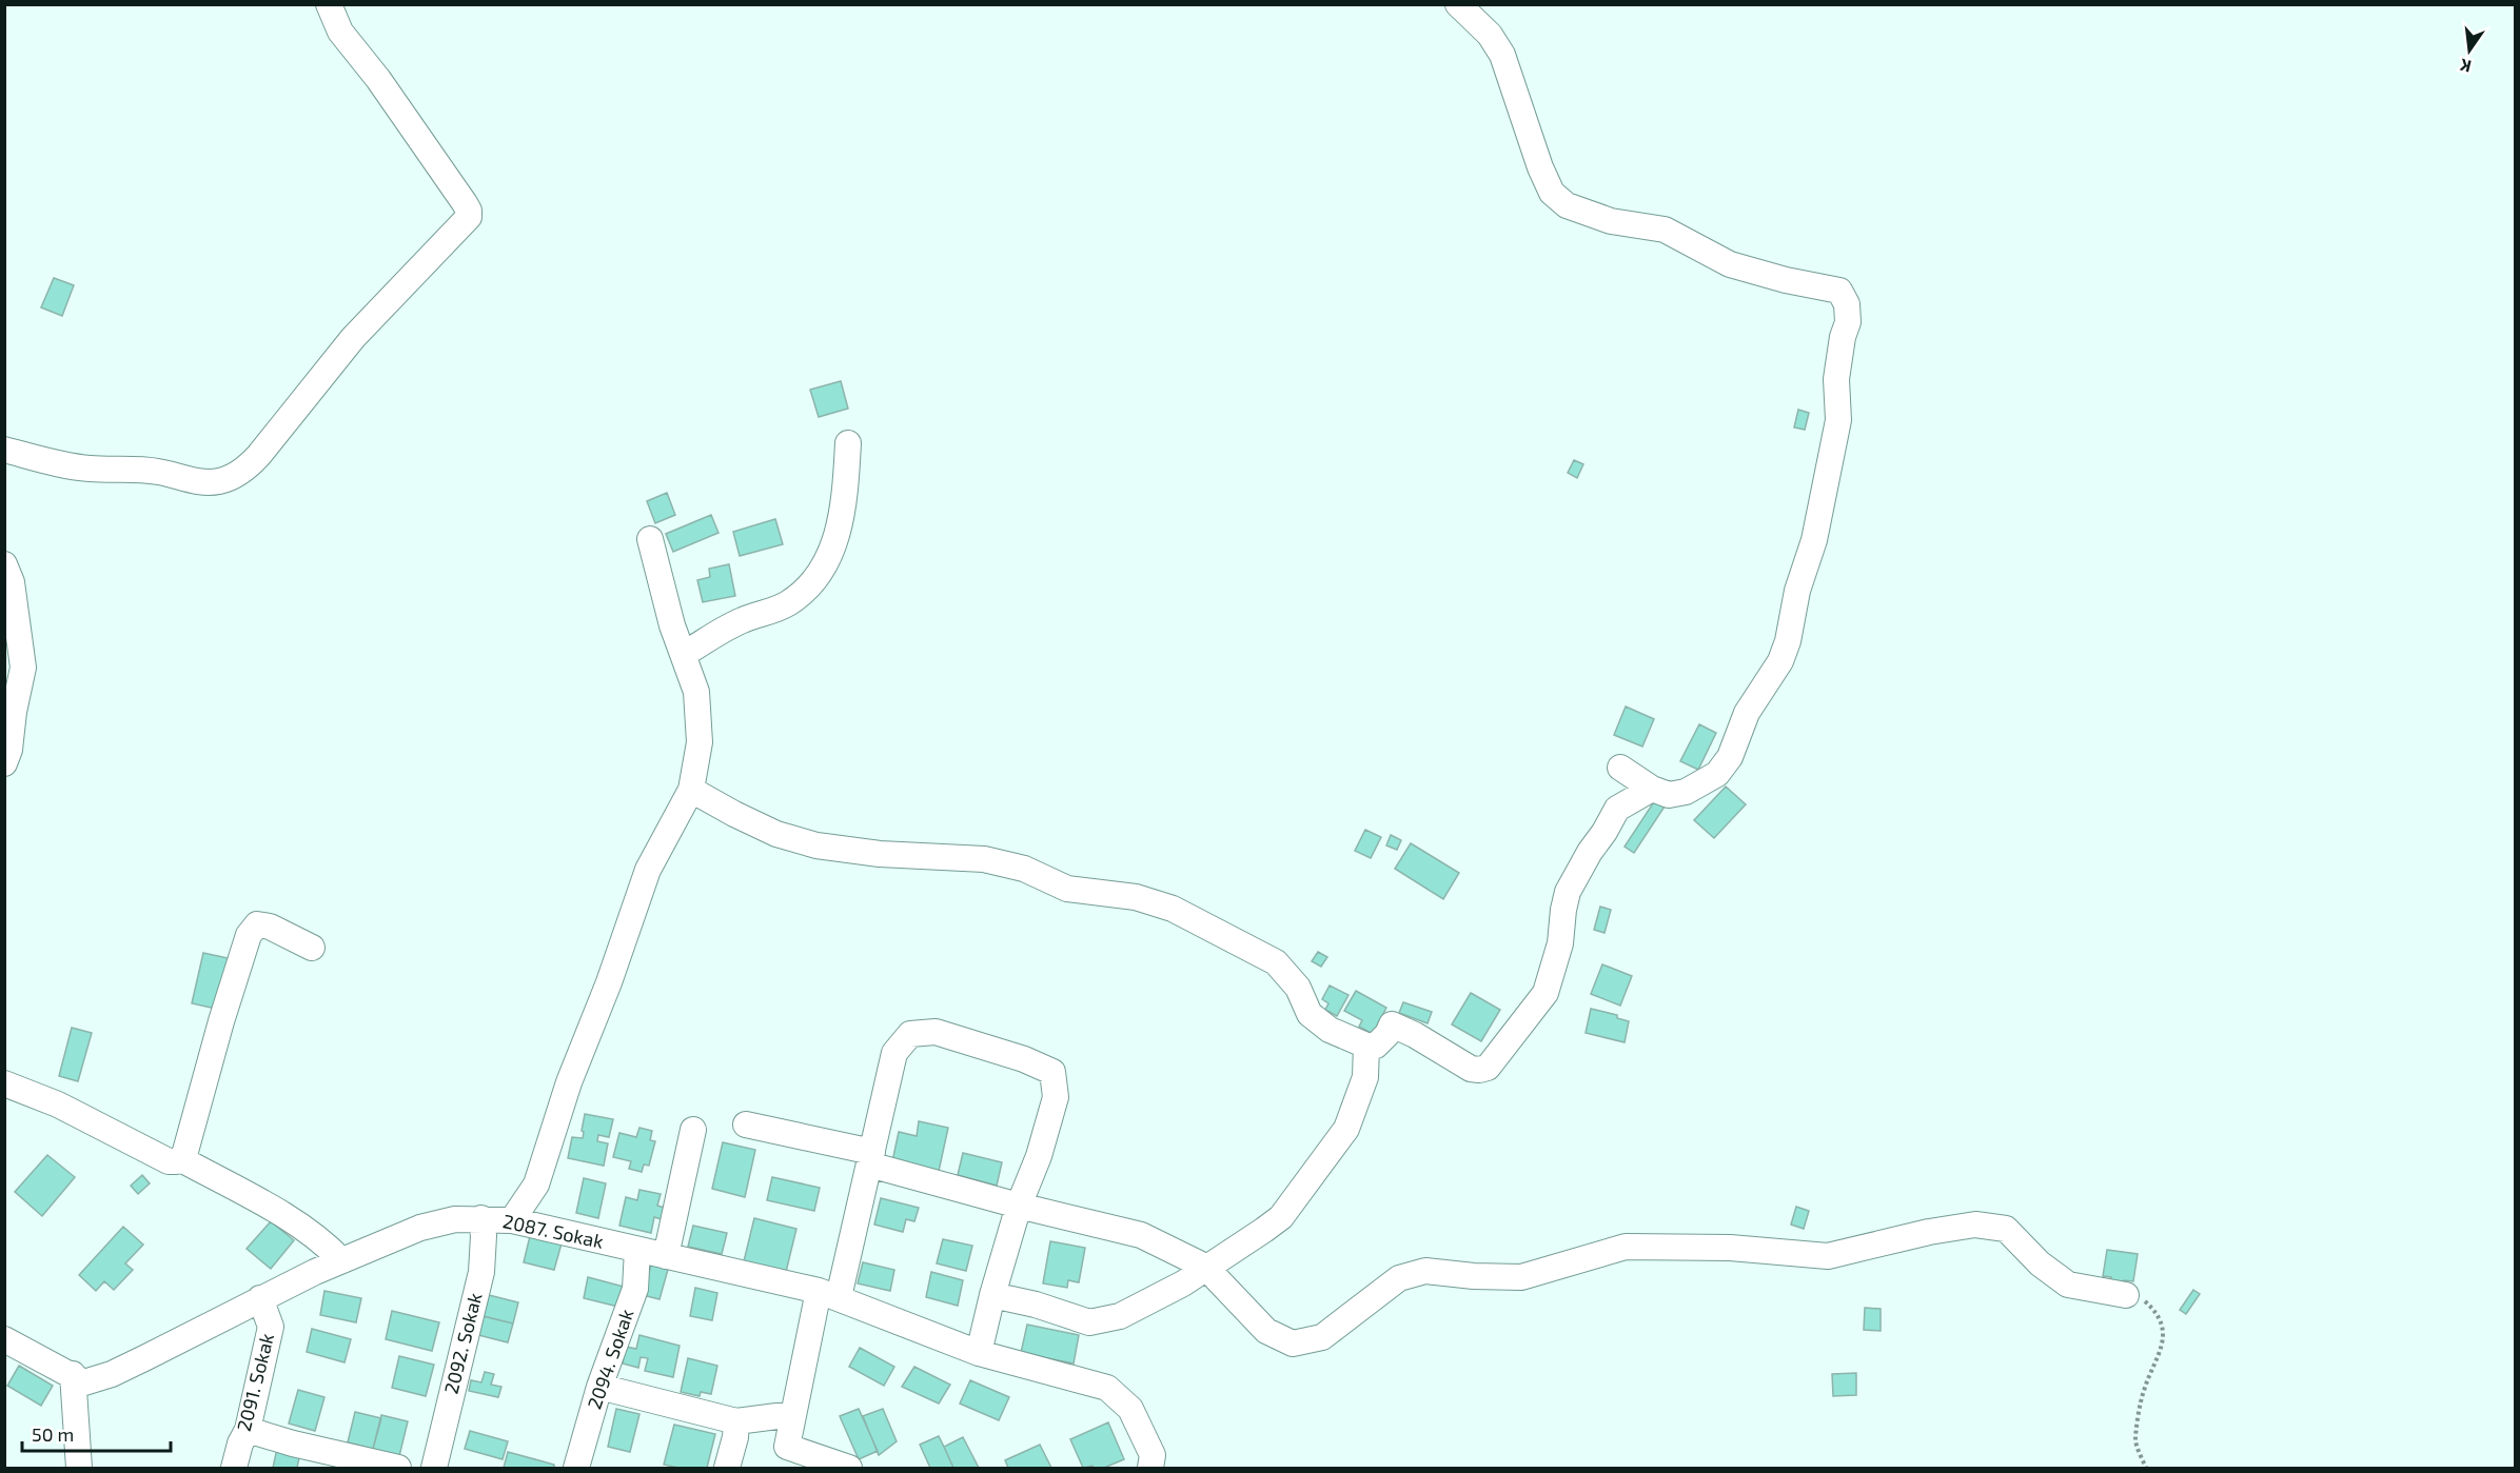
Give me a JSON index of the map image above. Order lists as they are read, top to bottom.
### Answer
{
  "streets": {
    "street": [
      "2087. Sokak",
      "2092. Sokak",
      "2094. Sokak",
      "2091. Sokak"
    ]
  },
  "crossings": [
    ["2087. Sokak", "2092. Sokak"],
    ["2087. Sokak", "2094. Sokak"],
    ["2087. Sokak", "2091. Sokak"]
  ],
  "scale_bar": "50 m",
  "north": "bottom"
}
